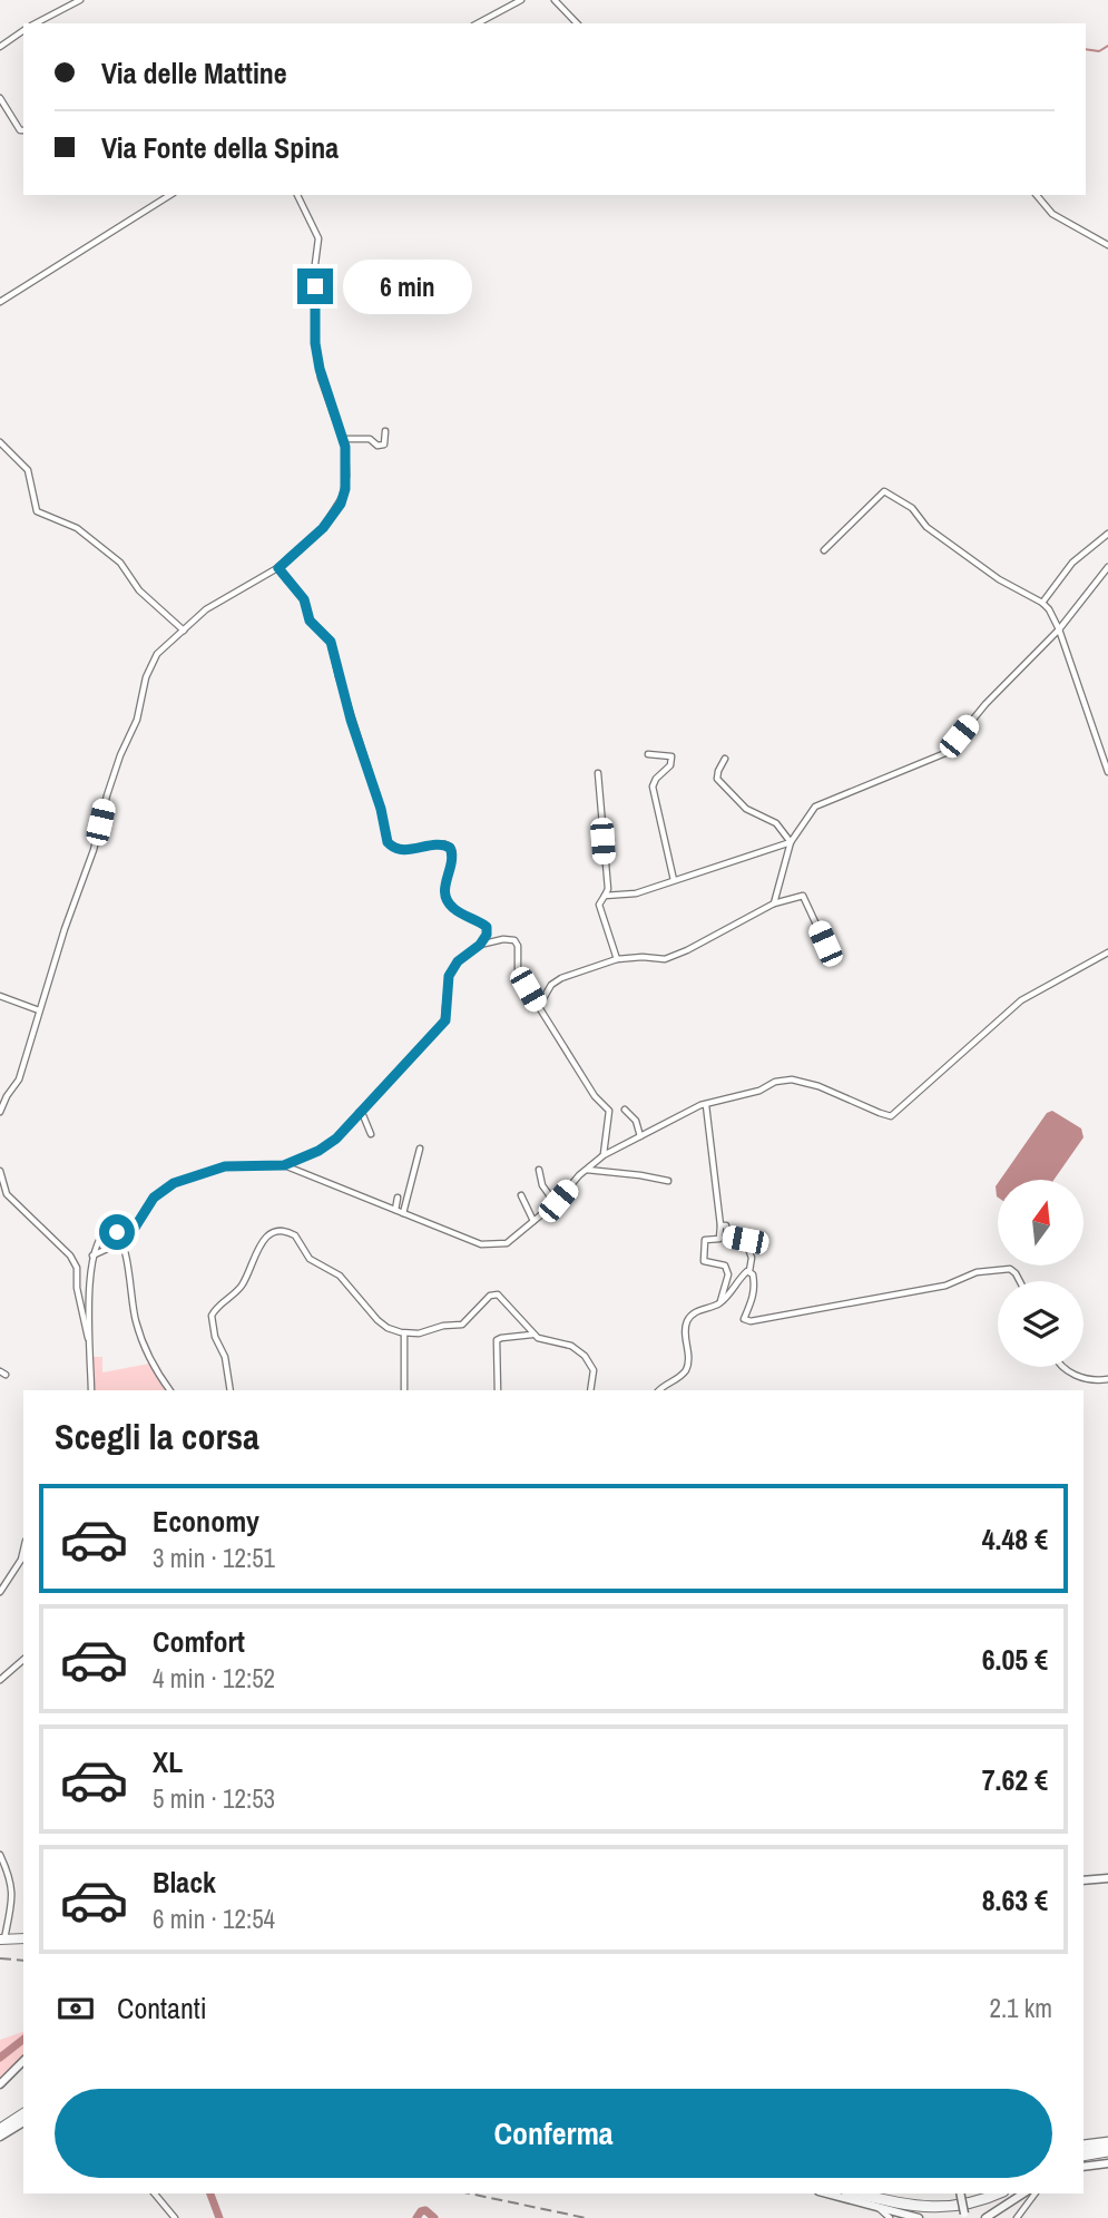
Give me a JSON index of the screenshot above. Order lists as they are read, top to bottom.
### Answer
{
  "north": "top",
  "page": {
    "banner": ["Via delle Mattine", "Via Fonte della Spina"],
    "bubble": "6 min",
    "heading": "Scegli la corsa",
    "list": [
      {
        "name": "Economy",
        "note": "3 min · 12:51",
        "value": "4.48 €"
      },
      {
        "name": "Comfort",
        "note": "4 min · 12:52",
        "value": "6.05 €"
      },
      {
        "name": "XL",
        "note": "5 min · 12:53",
        "value": "7.62 €"
      },
      {
        "name": "Black",
        "note": "6 min · 12:54",
        "value": "8.63 €"
      }
    ],
    "pay": ["Contanti", "2.1 km"],
    "buttons": "Conferma"
  }
}
